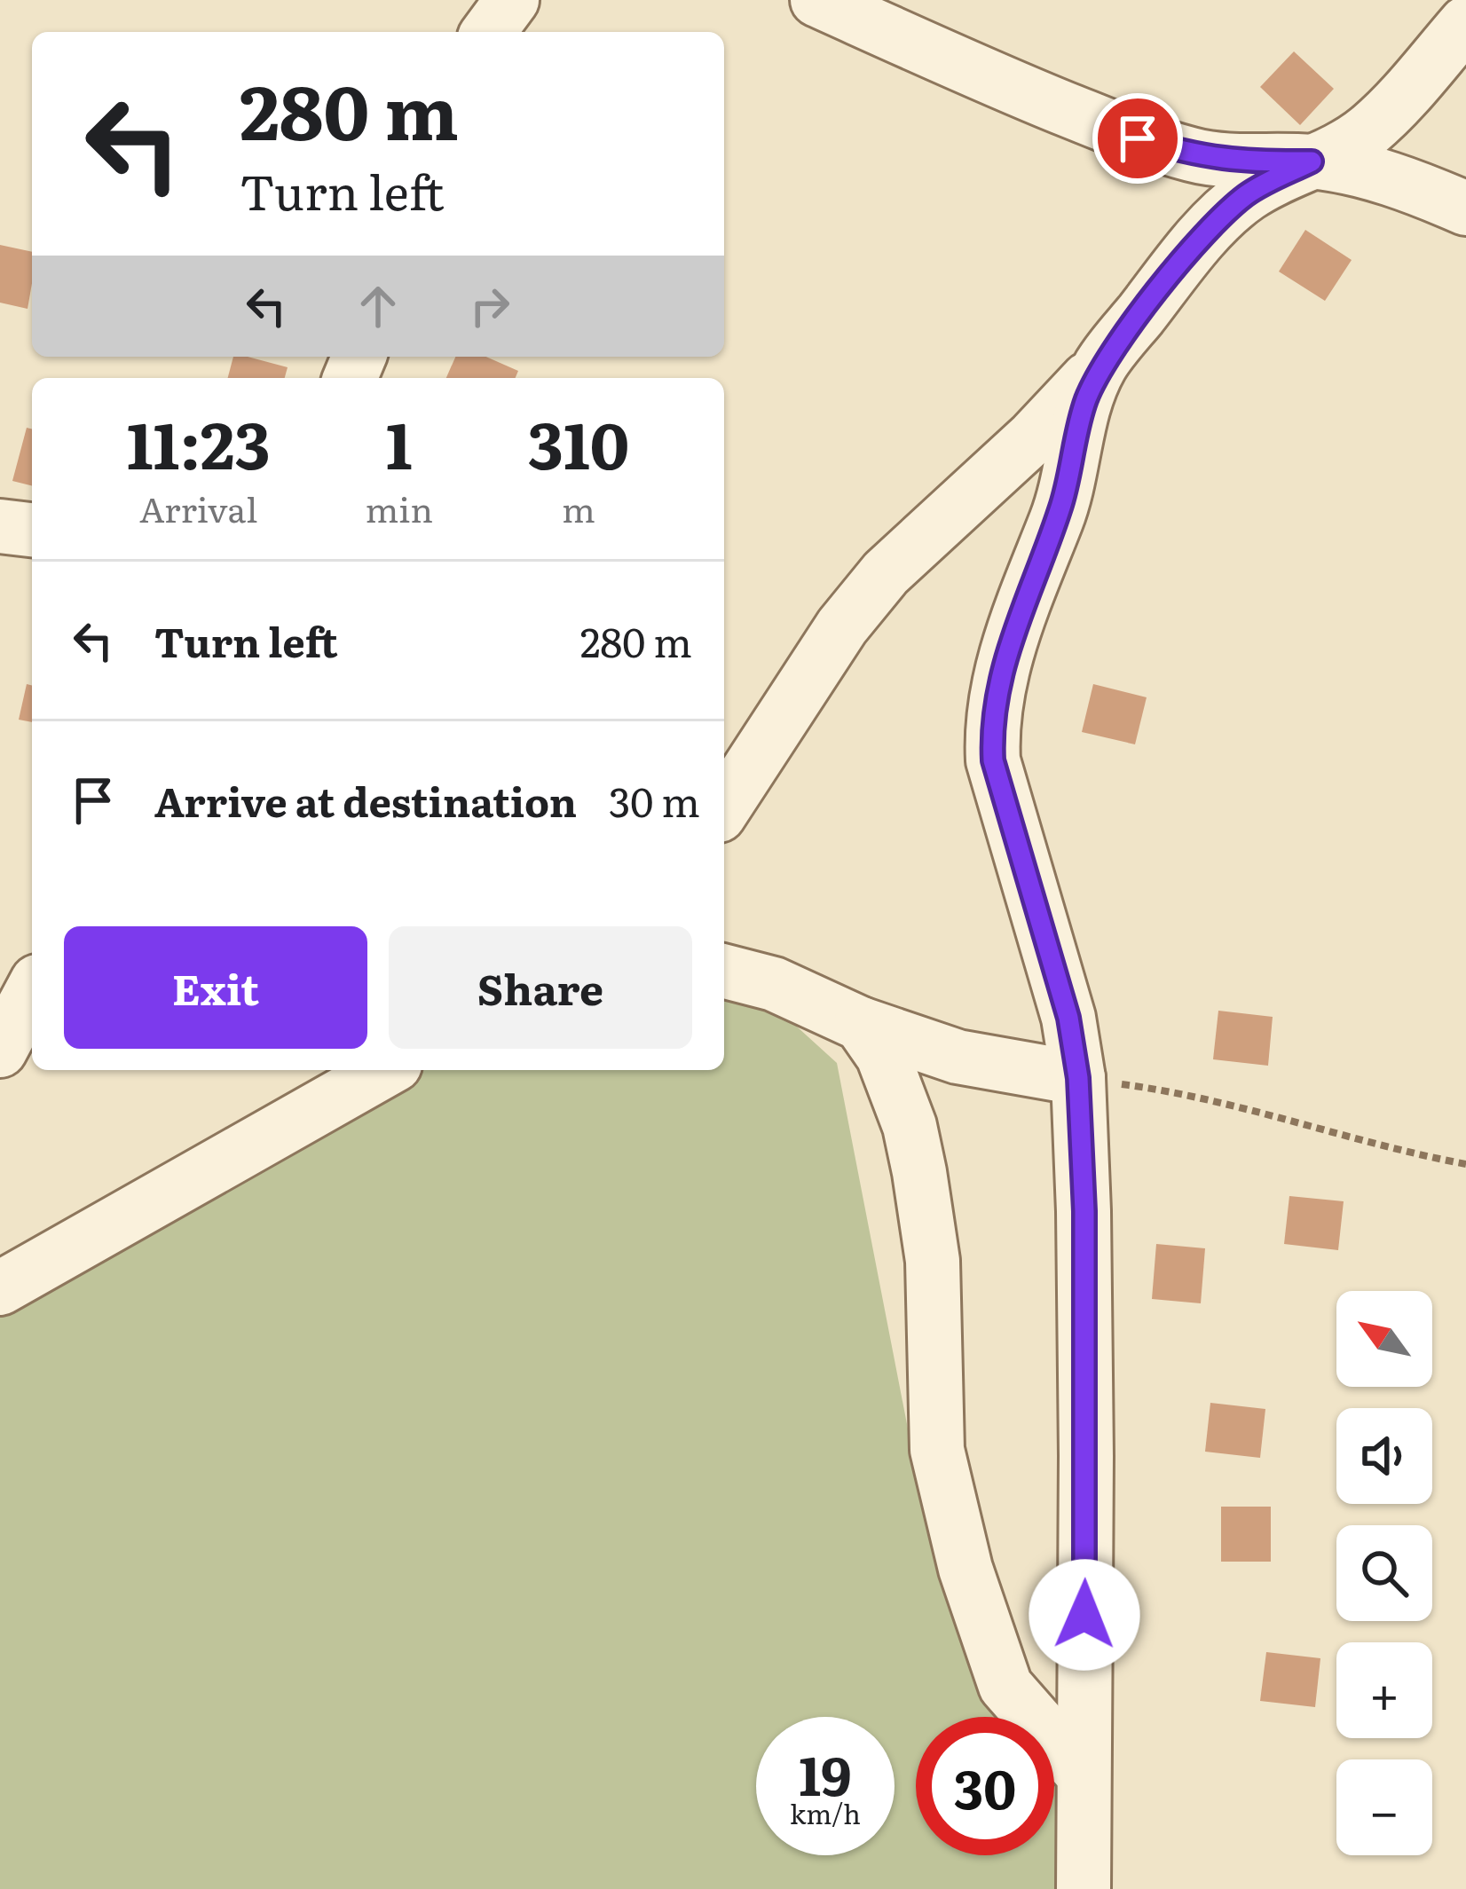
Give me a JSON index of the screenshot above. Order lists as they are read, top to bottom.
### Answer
{
  "north": "top left",
  "page": {
    "turn": ["280 m", "Turn left"],
    "eta": [
      "11:23",
      "Arrival",
      "1",
      "min",
      "310",
      "m"
    ],
    "list": [
      {
        "name": "Turn left",
        "value": "280 m"
      },
      {
        "name": "Arrive at destination",
        "value": "30 m"
      }
    ],
    "buttons": ["Exit", "Share"],
    "map_buttons": ["+", "−"],
    "speed": "19 km/h",
    "limit": "30"
  }
}
